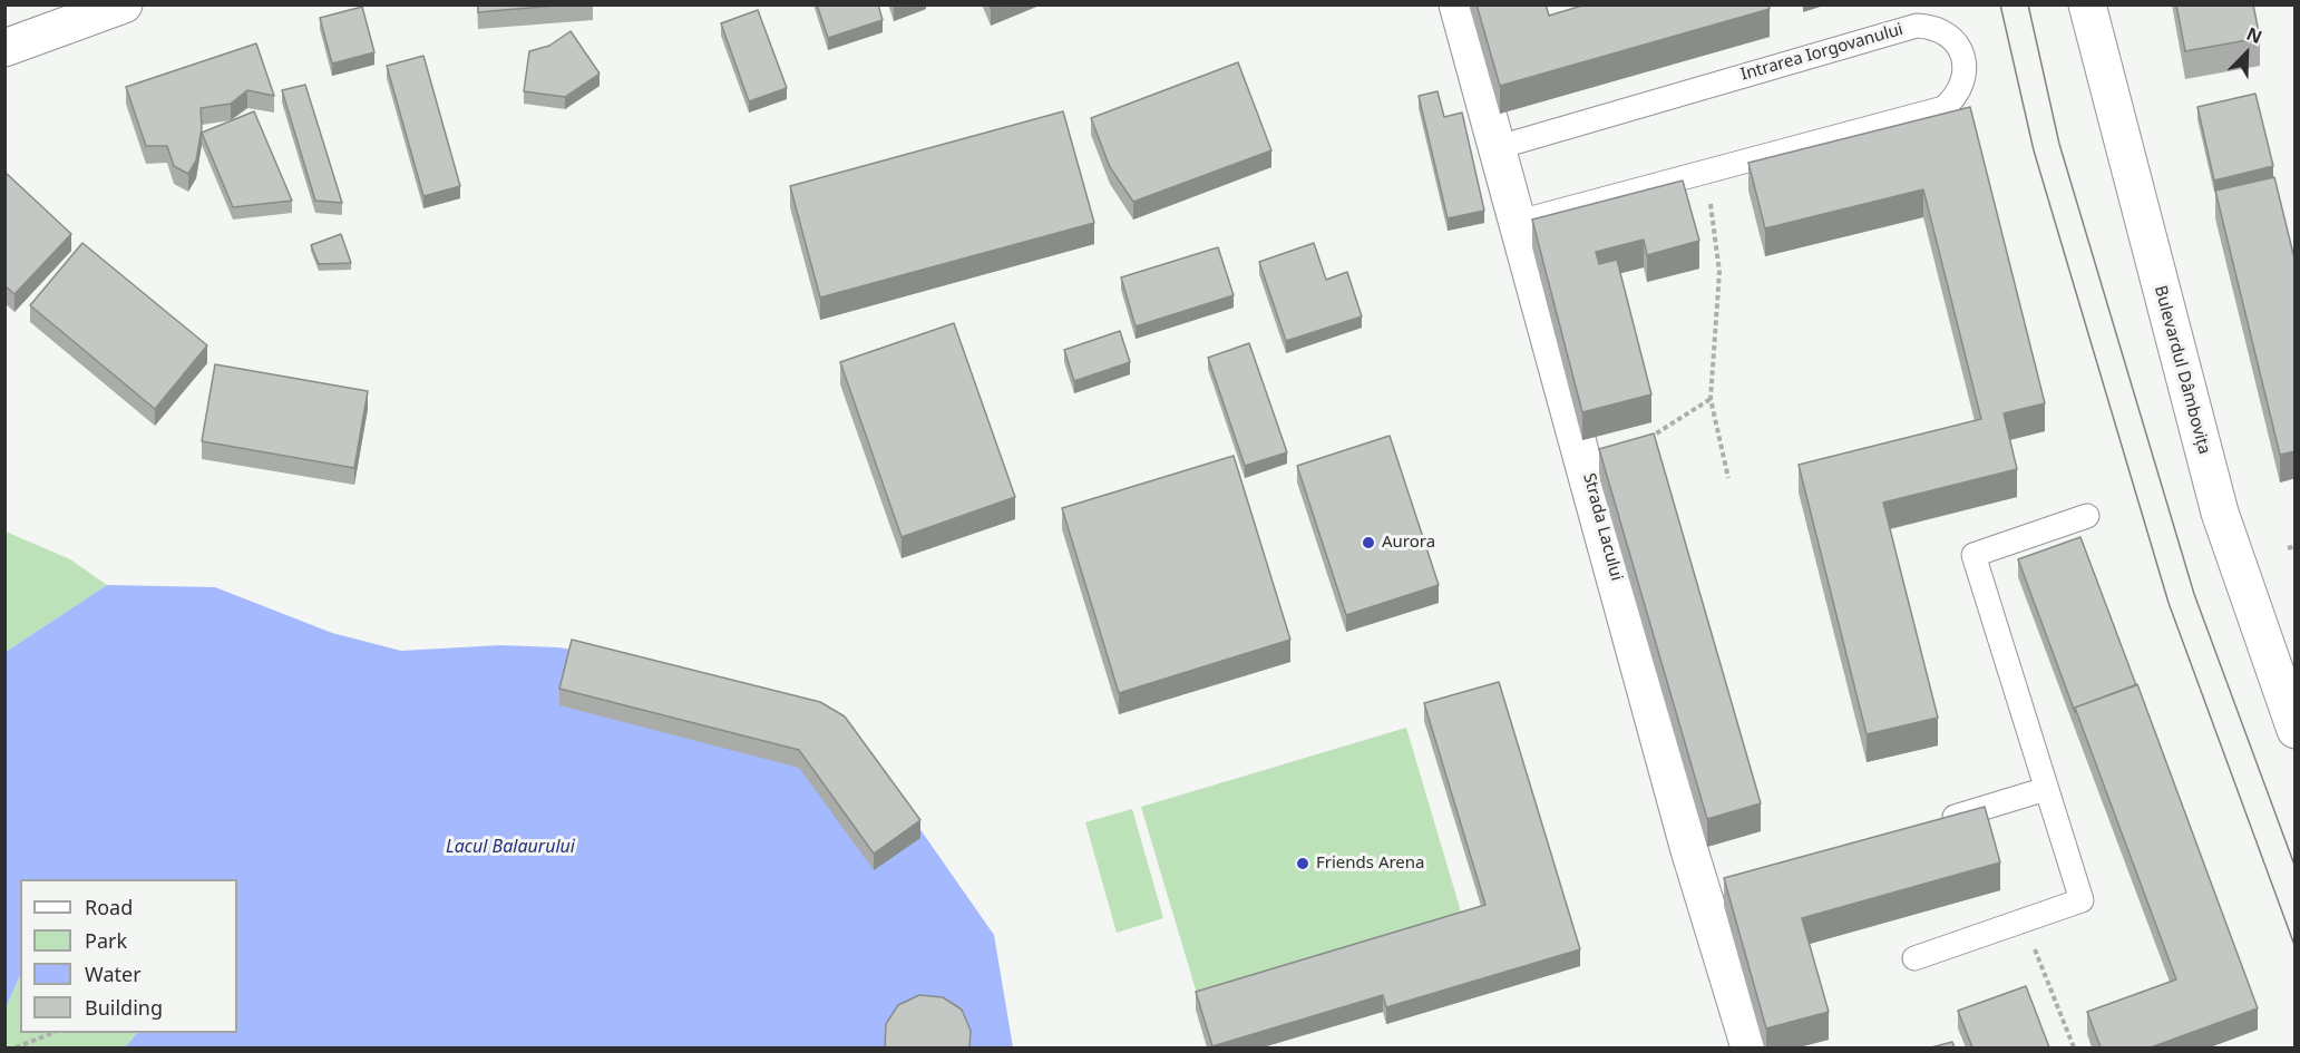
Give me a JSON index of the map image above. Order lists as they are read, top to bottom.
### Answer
{
  "streets": {
    "street": ["Bulevardul Dâmbovița", "Strada Lacului"],
    "lane": ["Intrarea Iorgovanului"]
  },
  "crossings": [
    ["Intrarea Iorgovanului", "Strada Lacului"]
  ],
  "water": ["Lacul Balaurului"],
  "places": ["Aurora", "Friends Arena"],
  "legend": [
    "Road",
    "Park",
    "Water",
    "Building"
  ],
  "north": "top right"
}
